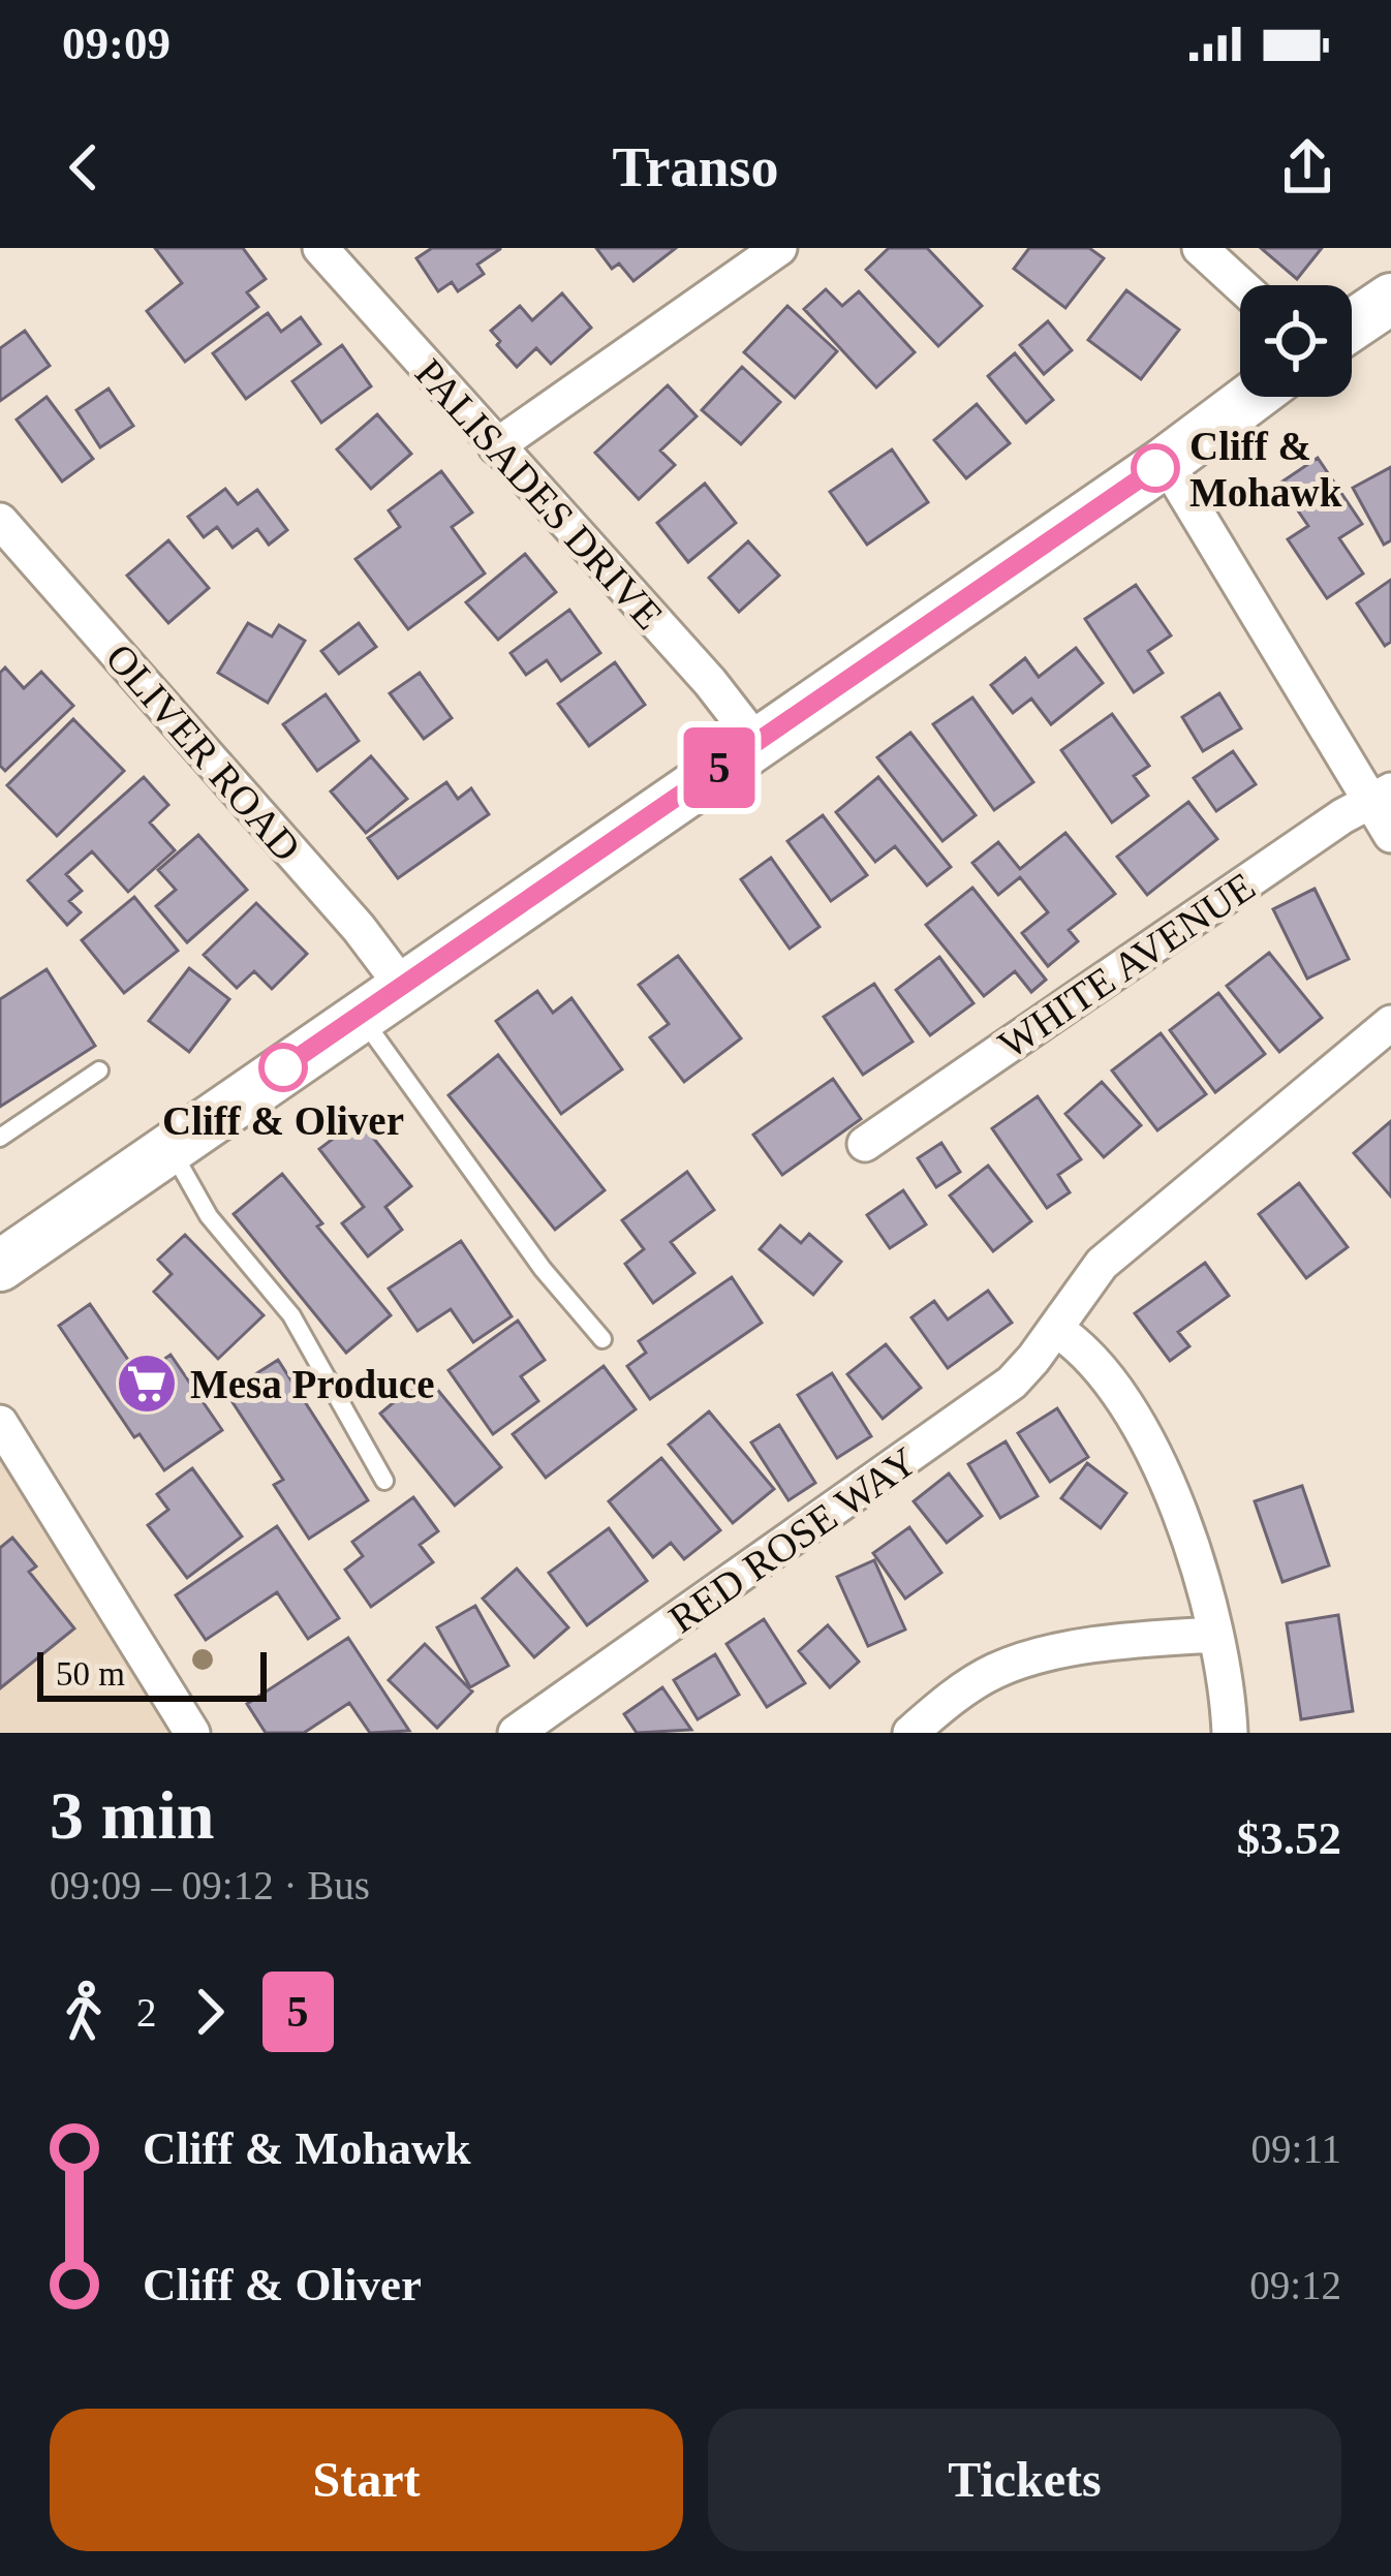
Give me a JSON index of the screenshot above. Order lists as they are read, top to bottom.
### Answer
{
  "streets": {
    "street": [
      "PALISADES DRIVE",
      "OLIVER ROAD",
      "WHITE AVENUE",
      "RED ROSE WAY"
    ]
  },
  "places": {
    "other": ["Cliff & Mohawk", "Cliff & Oliver"],
    "supermarket": ["Mesa Produce"]
  },
  "lines": ["bus line 5"],
  "scale_bar": "50 m",
  "page": {
    "status": "09:09",
    "header": "Transo",
    "on_map": "5",
    "scale": "50 m",
    "heading": ["3 min", "09:09 – 09:12 · Bus", "$3.52"],
    "legs": ["2", "5"],
    "list": [
      {
        "name": "Cliff & Mohawk",
        "value": "09:11"
      },
      {
        "name": "Cliff & Oliver",
        "value": "09:12"
      }
    ],
    "buttons": ["Start", "Tickets"]
  }
}
